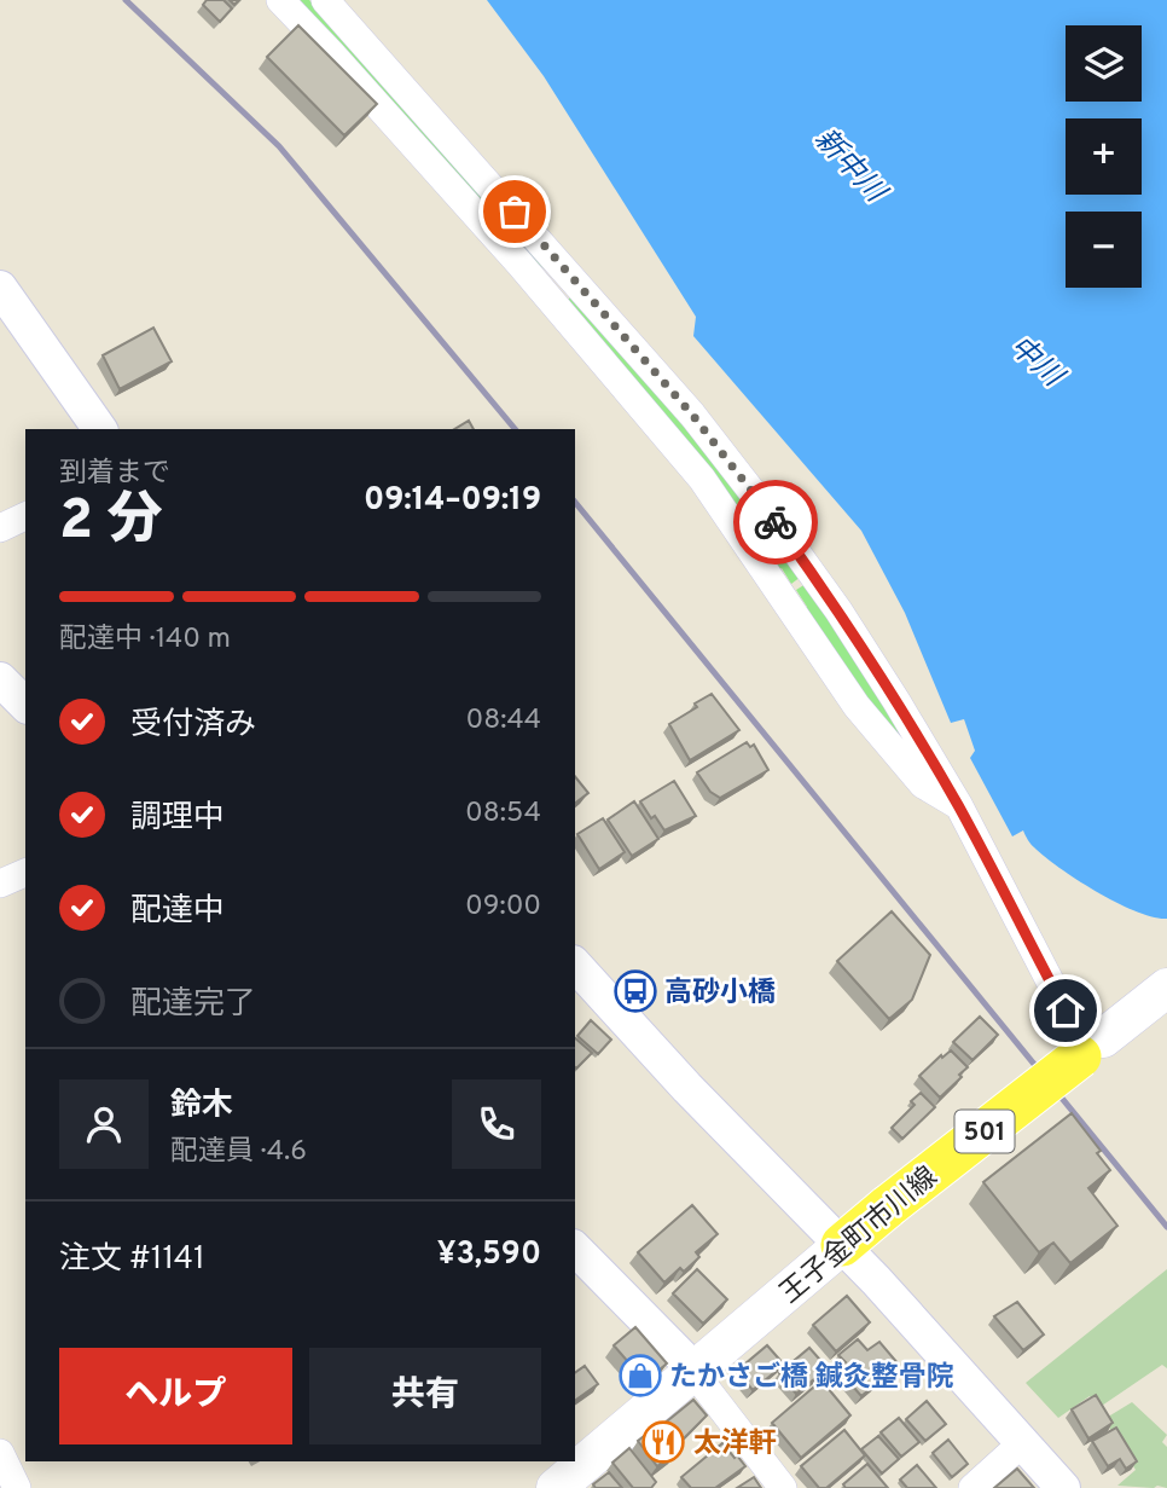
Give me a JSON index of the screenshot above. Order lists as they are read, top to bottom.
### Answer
{
  "streets": {
    "main road": ["501", "王子金町市川線"]
  },
  "water": ["新中川", "中川"],
  "places": {
    "bus stop": ["高砂小橋"],
    "shop": ["たかさご橋 鍼灸整骨院"],
    "restaurant": ["太洋軒"]
  },
  "page": {
    "map_buttons": ["+", "−"],
    "heading": ["2 分", "到着まで", "09:14–09:19"],
    "panel": [
      "鈴木",
      "配達員 · 4.6",
      "注文 #1141",
      "¥3,590"
    ],
    "bar": "配達中 · 140 m",
    "list": [
      ["受付済み", "08:44"],
      ["調理中", "08:54"],
      ["配達中", "09:00"],
      "配達完了"
    ],
    "buttons": ["ヘルプ", "共有"]
  }
}
